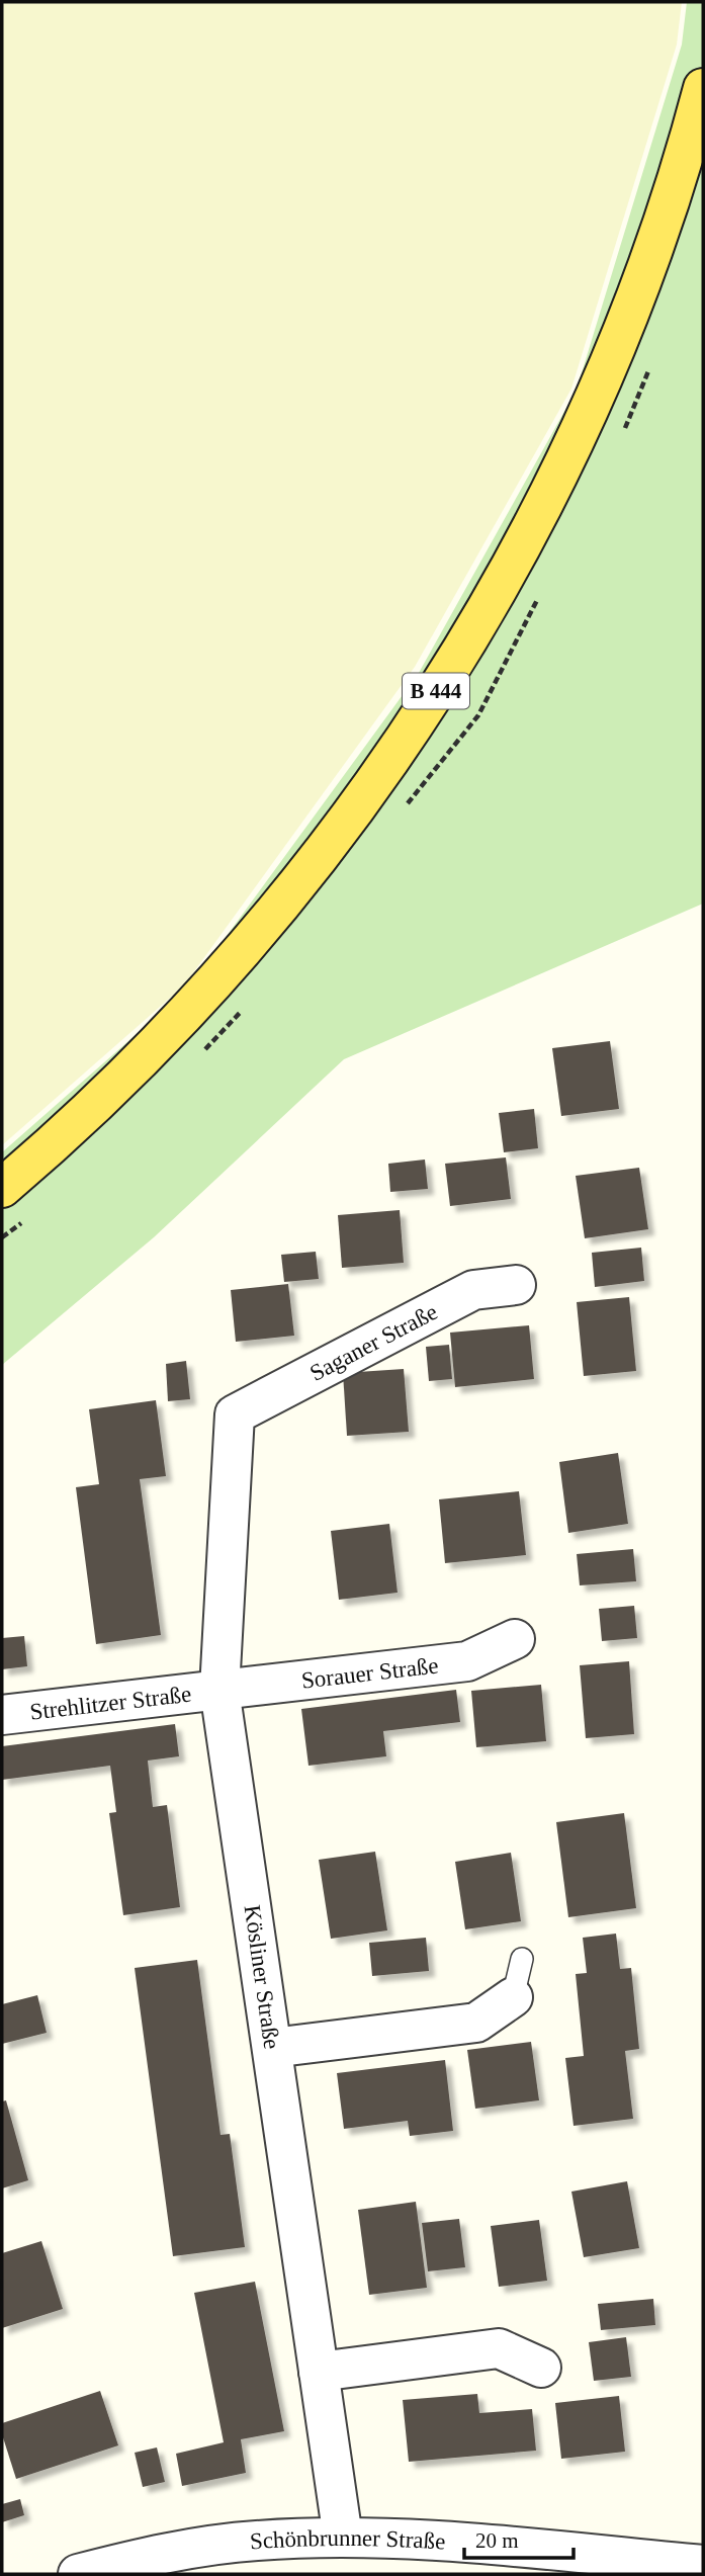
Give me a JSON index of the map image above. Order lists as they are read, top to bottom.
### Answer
{
  "streets": {
    "main road": ["B 444"],
    "street": [
      "Saganer Straße",
      "Sorauer Straße",
      "Strehlitzer Straße",
      "Kösliner Straße",
      "Schönbrunner Straße"
    ]
  },
  "crossings": [
    ["Saganer Straße", "Kösliner Straße"],
    ["Sorauer Straße", "Strehlitzer Straße"],
    ["Sorauer Straße", "Kösliner Straße"],
    ["Strehlitzer Straße", "Kösliner Straße"],
    ["Kösliner Straße", "Schönbrunner Straße"]
  ],
  "scale_bar": "20 m"
}
